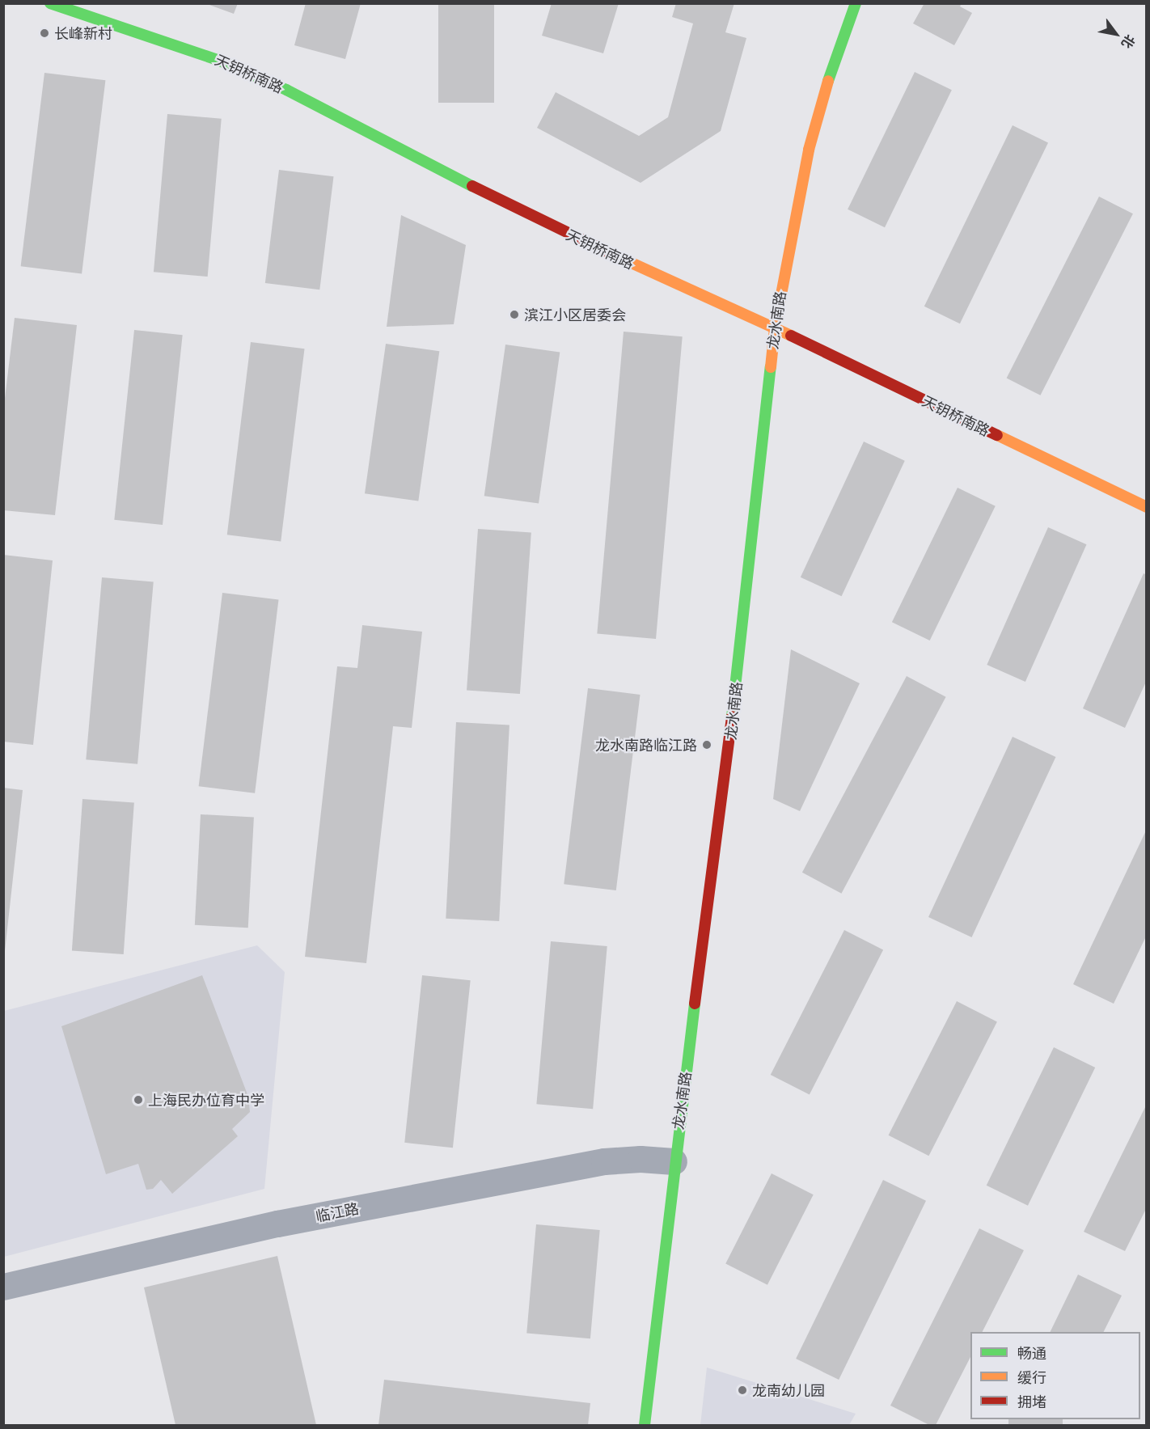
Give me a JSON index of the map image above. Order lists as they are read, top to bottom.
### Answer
{
  "streets": {
    "main road": ["天钥桥南路", "龙水南路"],
    "street": ["临江路"]
  },
  "crossings": [
    ["天钥桥南路", "龙水南路"],
    ["龙水南路", "临江路"]
  ],
  "places": [
    "长峰新村",
    "滨江小区居委会",
    "龙水南路临江路",
    "上海民办位育中学",
    "龙南幼儿园"
  ],
  "legend": ["畅通", "缓行", "拥堵"],
  "north": "bottom right"
}
